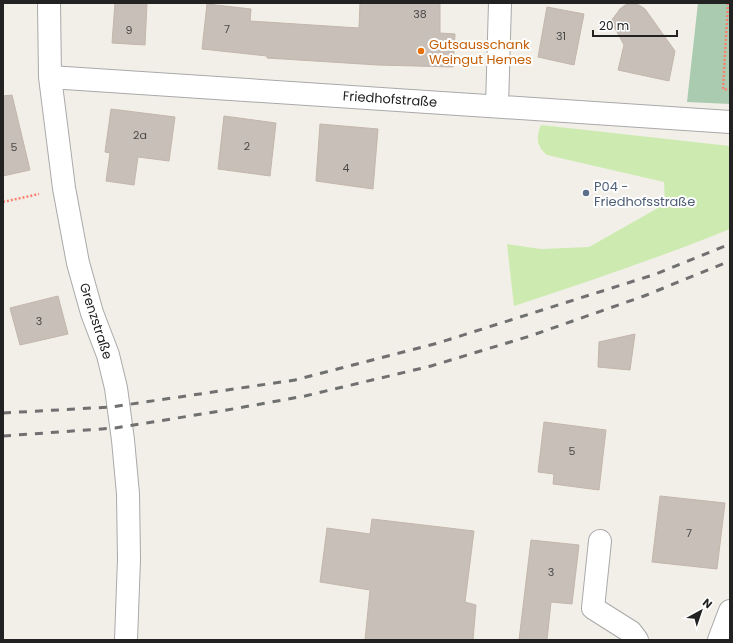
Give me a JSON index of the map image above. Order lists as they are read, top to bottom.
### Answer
{
  "streets": {
    "street": ["Friedhofstraße", "Grenzstraße"]
  },
  "crossings": [
    ["Friedhofstraße", "Grenzstraße"]
  ],
  "places": ["Gutsausschank Weingut Hemes", "P04 - Friedhofsstraße"],
  "house_numbers": [
    "38",
    "7",
    "9",
    "31",
    "2a",
    "2",
    "5",
    "4",
    "3",
    "5",
    "7",
    "3"
  ],
  "scale_bar": "20 m",
  "north": "top right"
}
